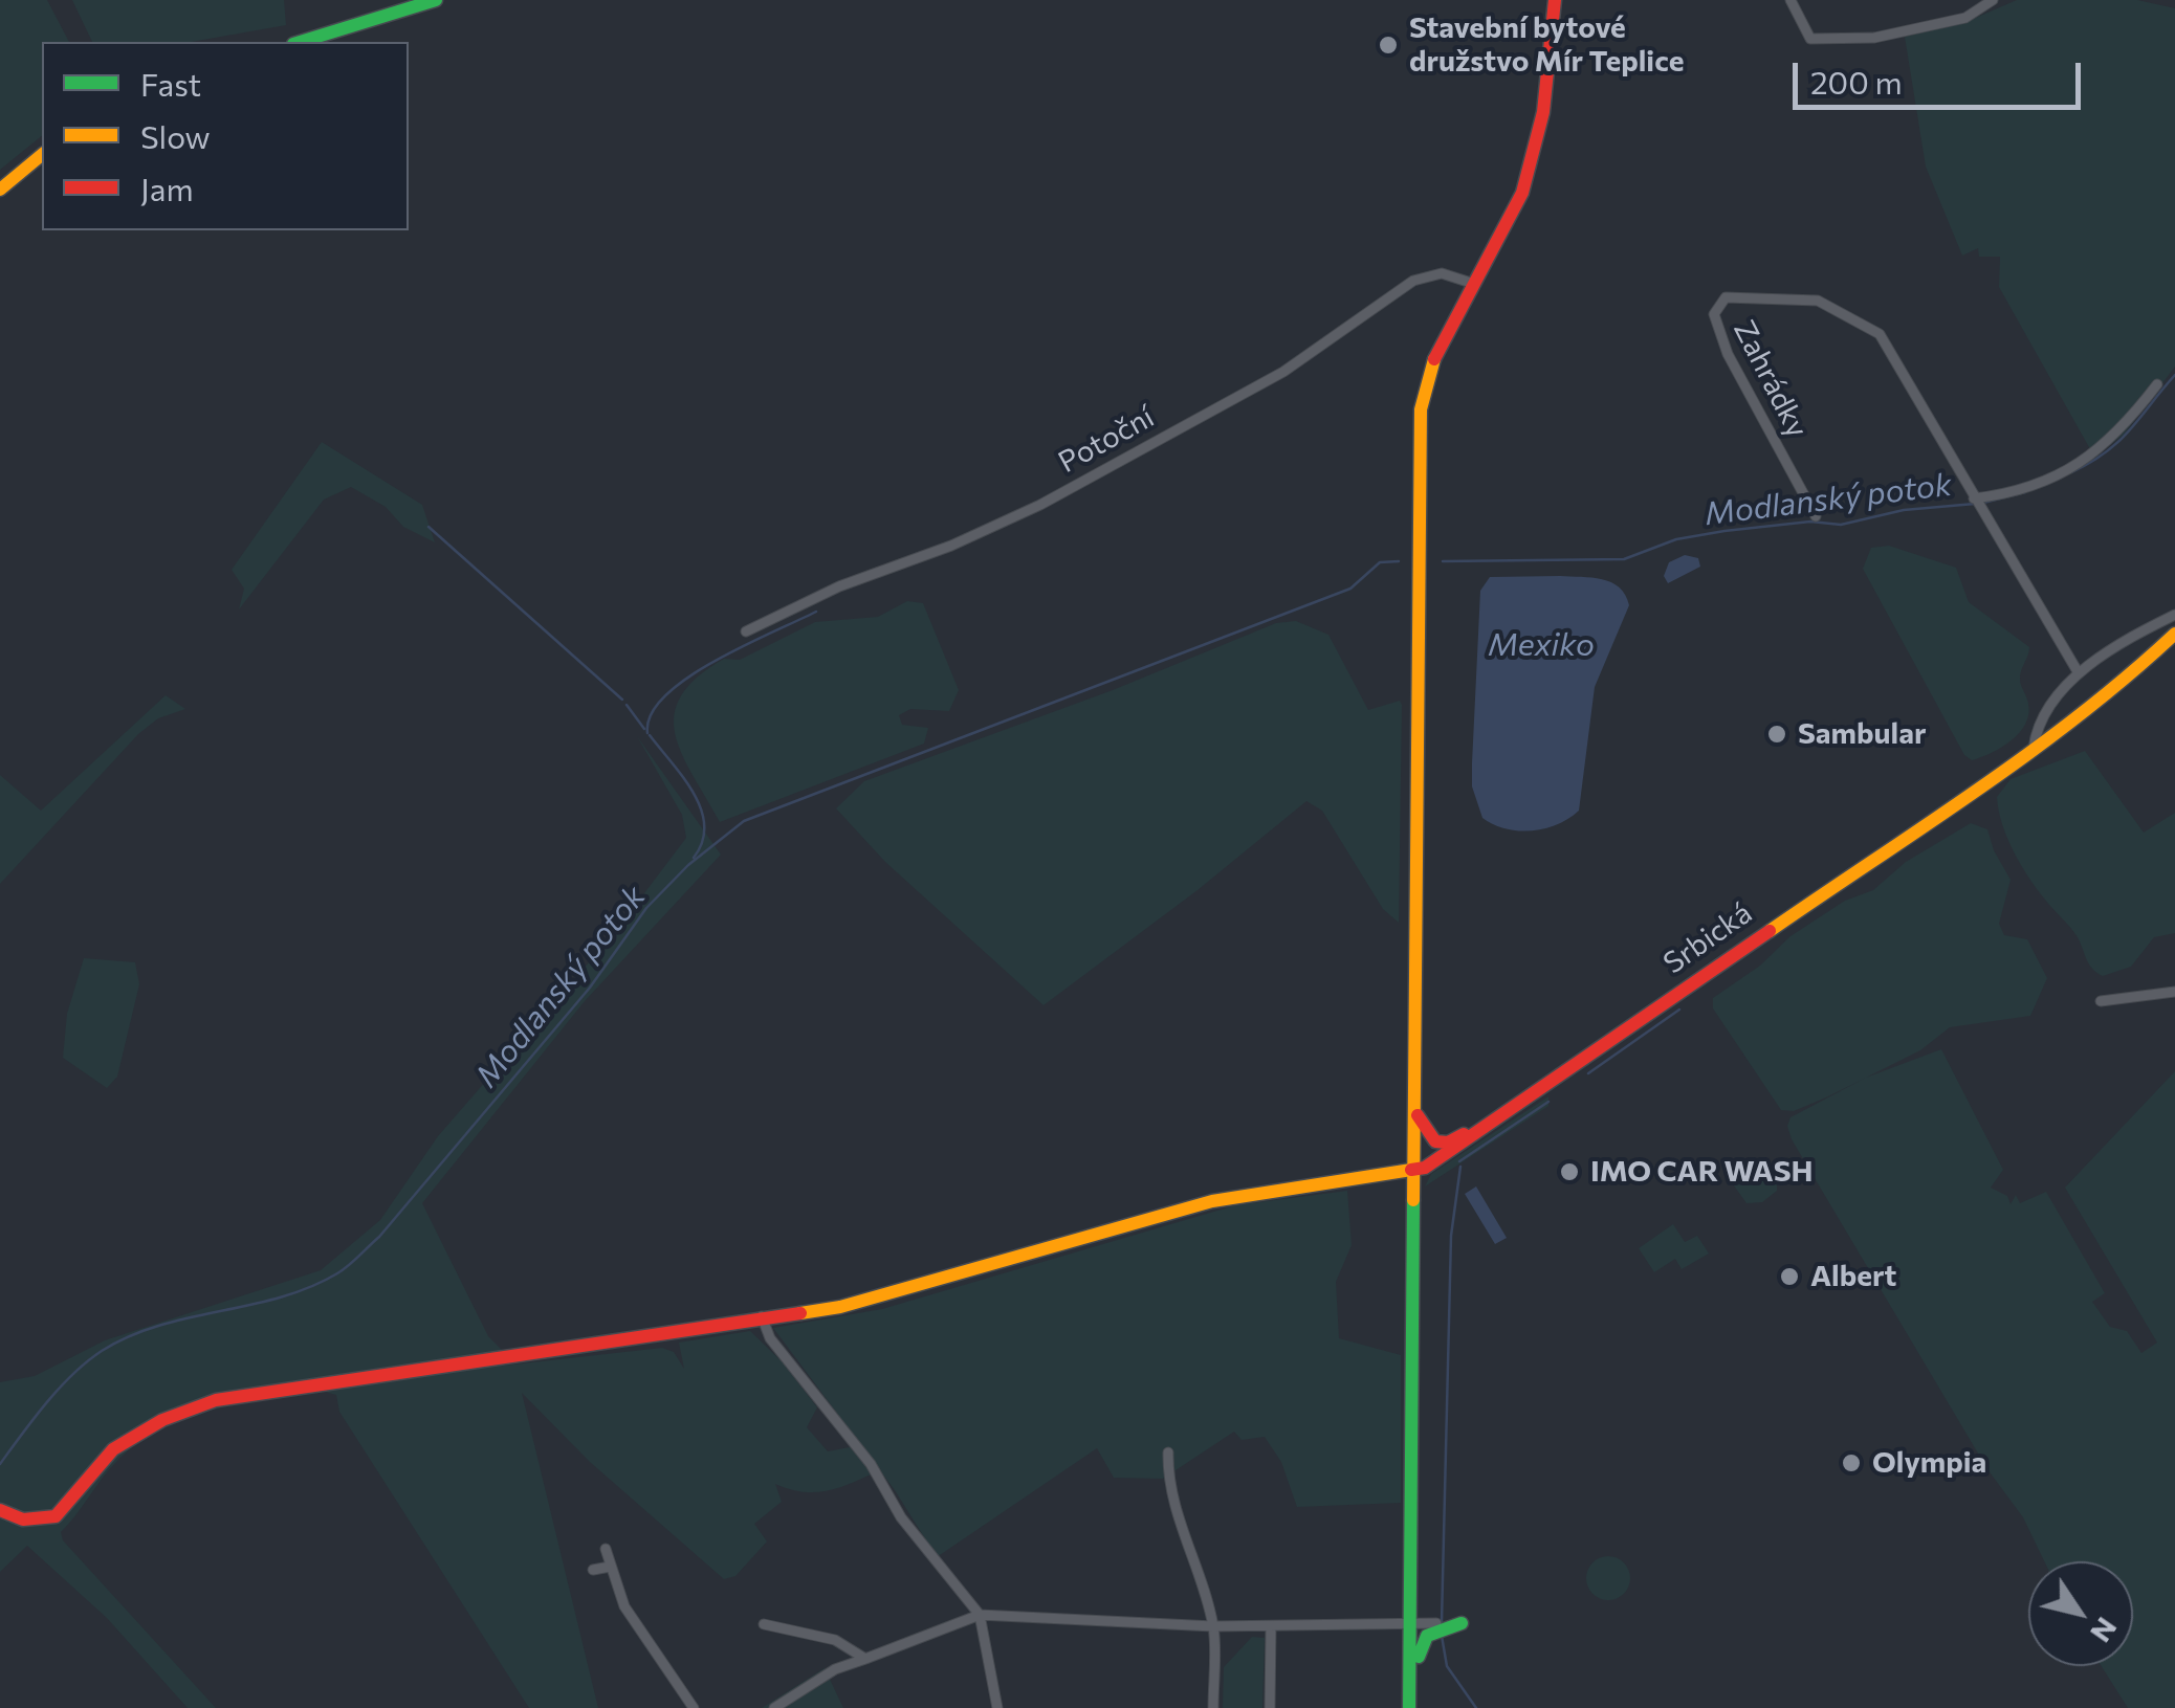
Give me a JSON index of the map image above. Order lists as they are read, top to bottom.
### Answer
{
  "streets": {
    "street": ["Zahrádky", "Potoční", "Srbická"]
  },
  "crossings": [
    ["Zahrádky", "Srbická"]
  ],
  "water": ["Modlanský potok", "Mexiko"],
  "places": [
    "Stavební bytové družstvo Mír Teplice",
    "Sambular",
    "IMO CAR WASH",
    "Albert",
    "Olympia"
  ],
  "legend": ["Fast", "Slow", "Jam"],
  "scale_bar": "200 m",
  "north": "bottom right"
}
